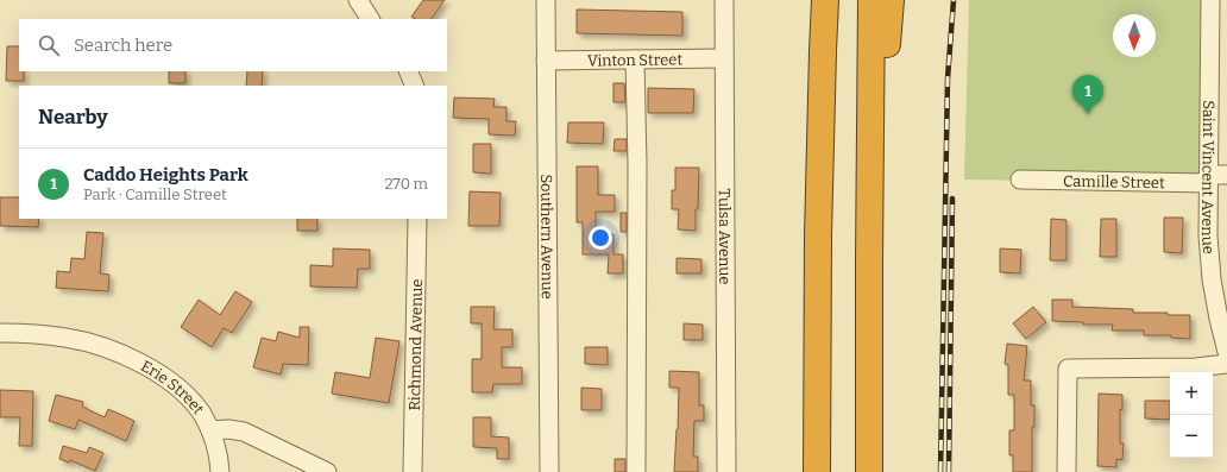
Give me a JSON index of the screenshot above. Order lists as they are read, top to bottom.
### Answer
{
  "streets": {
    "street": [
      "Vinton Street",
      "Saint Vincent Avenue",
      "Camille Street",
      "Southern Avenue",
      "Tulsa Avenue",
      "Richmond Avenue",
      "Erie Street"
    ]
  },
  "crossings": [
    ["Vinton Street", "Southern Avenue"],
    ["Vinton Street", "Tulsa Avenue"],
    ["Saint Vincent Avenue", "Camille Street"]
  ],
  "north": "bottom",
  "page": {
    "search": "Search here",
    "pins": "1",
    "heading": "Nearby",
    "list": [
      {
        "mark": "1",
        "name": "Caddo Heights Park",
        "note": "Park · Camille Street",
        "value": "270 m"
      }
    ],
    "map_buttons": ["+", "−"]
  }
}
